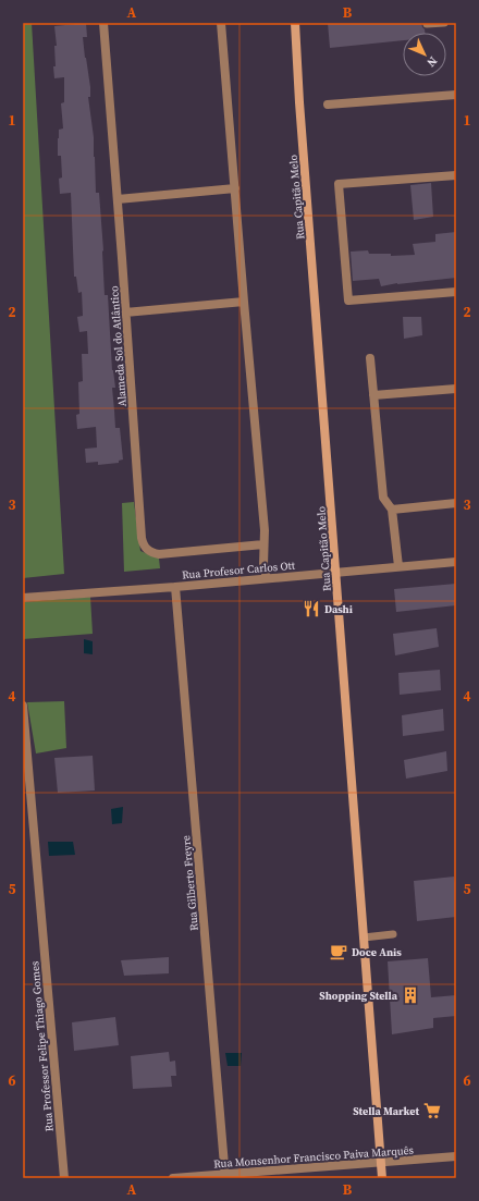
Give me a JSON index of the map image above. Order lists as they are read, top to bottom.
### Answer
{
  "streets": {
    "main road": ["Rua Capitão Melo"],
    "street": [
      "Alameda Sol do Atlântico",
      "Rua Profesor Carlos Ott",
      "Rua Gilberto Freyre",
      "Rua Professor Felipe Thiago Gomes",
      "Rua Monsenhor Francisco Paiva Marquês"
    ]
  },
  "crossings": [
    ["Rua Capitão Melo", "Rua Profesor Carlos Ott"],
    ["Rua Capitão Melo", "Rua Monsenhor Francisco Paiva Marquês"],
    ["Rua Profesor Carlos Ott", "Rua Gilberto Freyre"],
    ["Rua Gilberto Freyre", "Rua Monsenhor Francisco Paiva Marquês"]
  ],
  "places": {
    "restaurant": ["Dashi"],
    "cafe": ["Doce Anis"],
    "building": ["Shopping Stella"],
    "supermarket": ["Stella Market"]
  },
  "north": "bottom right",
  "grid": {
    "columns": ["A", "B"],
    "rows": [
      "1",
      "2",
      "3",
      "4",
      "5",
      "6"
    ]
  }
}
